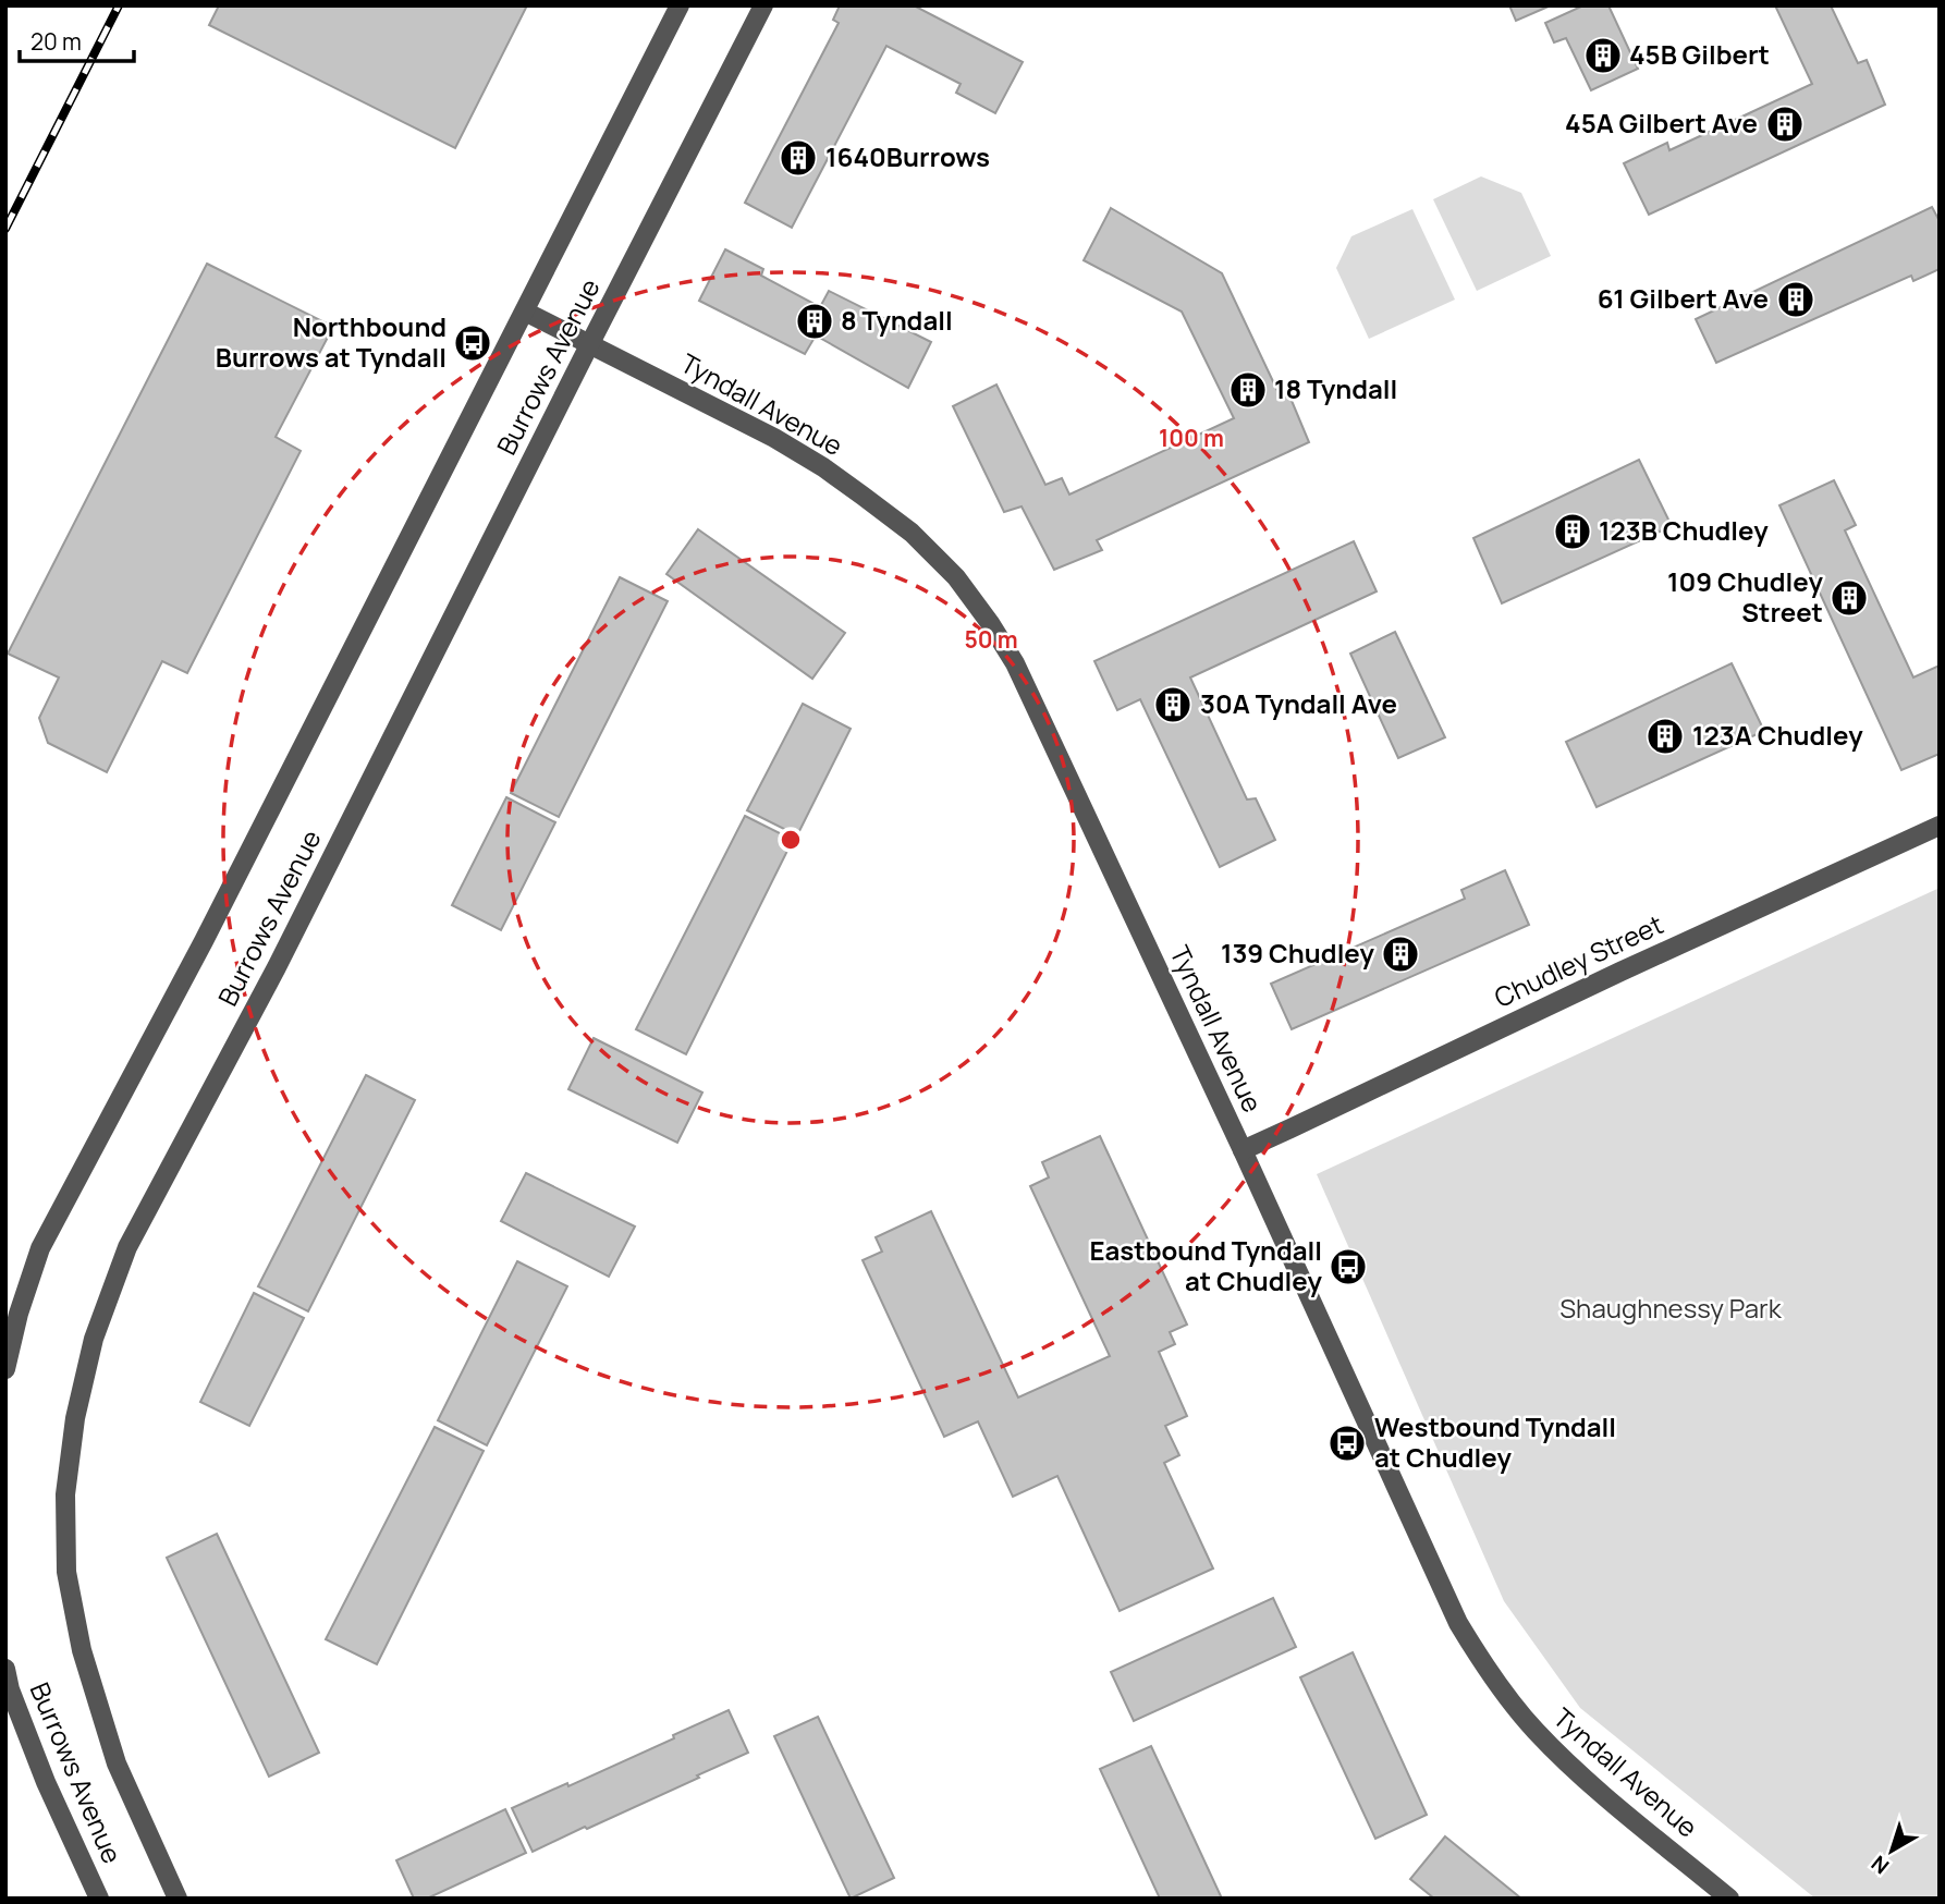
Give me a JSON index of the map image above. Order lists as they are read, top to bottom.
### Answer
{
  "streets": {
    "street": ["Burrows Avenue", "Tyndall Avenue", "Chudley Street"]
  },
  "crossings": [
    ["Burrows Avenue", "Tyndall Avenue"],
    ["Tyndall Avenue", "Chudley Street"]
  ],
  "parks": ["Shaughnessy Park"],
  "places": {
    "building": [
      "45B Gilbert",
      "45A Gilbert Ave",
      "1640Burrows",
      "61 Gilbert Ave",
      "8 Tyndall",
      "18 Tyndall",
      "123B Chudley",
      "109 Chudley Street",
      "30A Tyndall Ave",
      "123A Chudley",
      "139 Chudley"
    ],
    "bus stop": ["Northbound Burrows at Tyndall", "Eastbound Tyndall at Chudley", "Westbound Tyndall at Chudley"]
  },
  "scale_bar": "20 m",
  "north": "bottom left",
  "rings": ["100 m", "50 m"]
}
